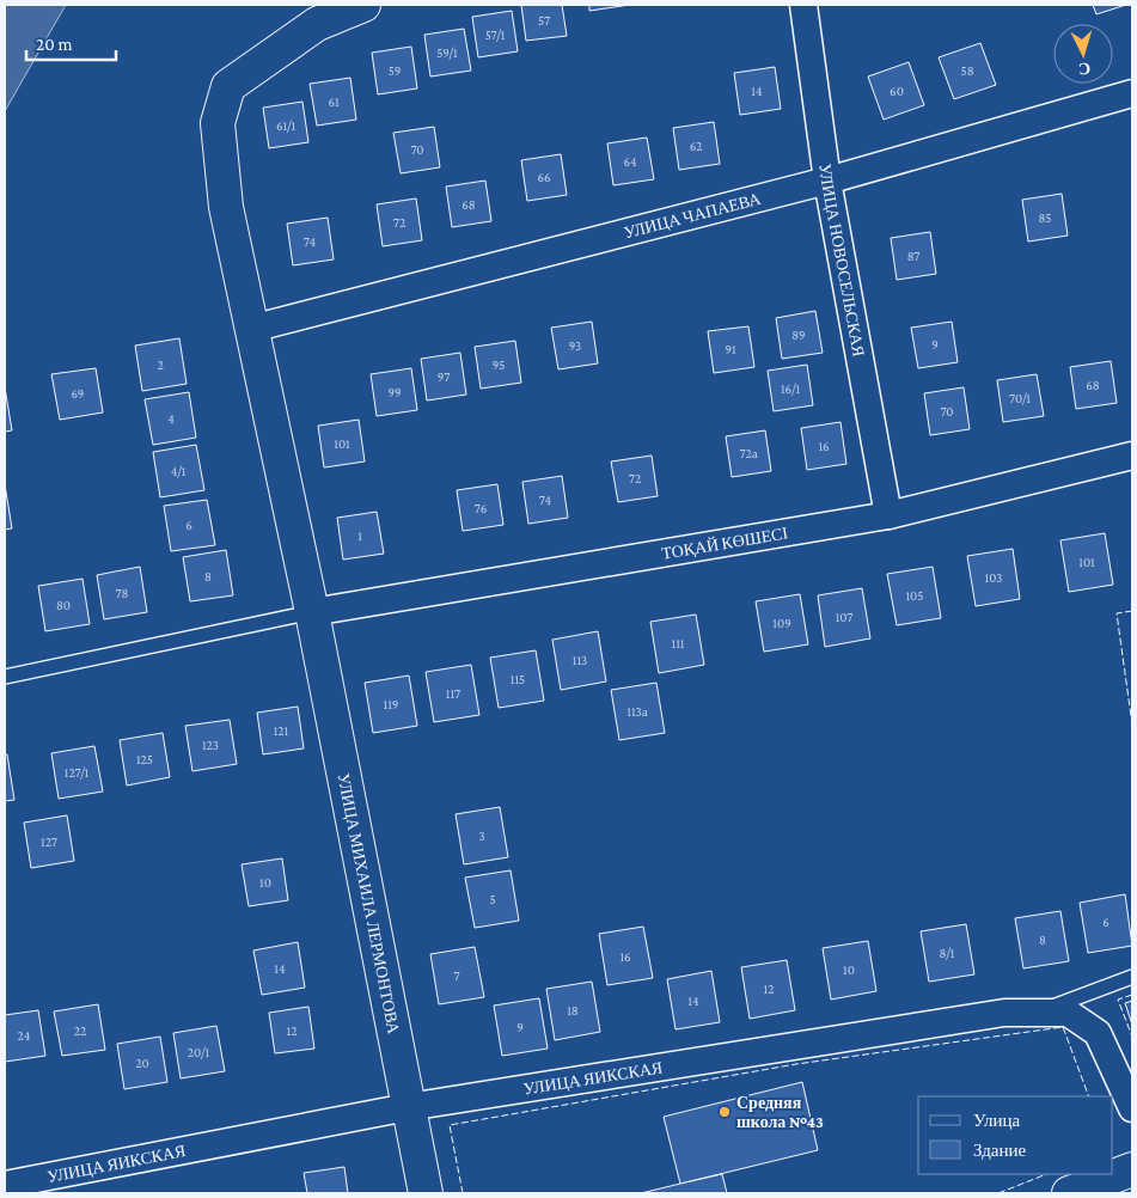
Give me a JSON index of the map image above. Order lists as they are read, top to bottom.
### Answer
{
  "streets": {
    "street": [
      "УЛИЦА ЧАПАЕВА",
      "УЛИЦА НОВОСЕЛЬСКАЯ",
      "ТОҚАЙ КӨШЕСІ",
      "УЛИЦА МИХАИЛА ЛЕРМОНТОВА",
      "УЛИЦА ЯИКСКАЯ"
    ]
  },
  "crossings": [
    ["УЛИЦА ЧАПАЕВА", "УЛИЦА НОВОСЕЛЬСКАЯ"],
    ["УЛИЦА ЧАПАЕВА", "УЛИЦА МИХАИЛА ЛЕРМОНТОВА"],
    ["УЛИЦА НОВОСЕЛЬСКАЯ", "ТОҚАЙ КӨШЕСІ"],
    ["ТОҚАЙ КӨШЕСІ", "УЛИЦА МИХАИЛА ЛЕРМОНТОВА"],
    ["УЛИЦА МИХАИЛА ЛЕРМОНТОВА", "УЛИЦА ЯИКСКАЯ"]
  ],
  "places": ["Средняя школа №43"],
  "house_numbers": [
    "57",
    "57/1",
    "59/1",
    "59",
    "58",
    "14",
    "60",
    "61",
    "61/1",
    "62",
    "70",
    "64",
    "66",
    "68",
    "85",
    "72",
    "74",
    "87",
    "89",
    "9",
    "93",
    "91",
    "2",
    "95",
    "97",
    "68",
    "16/1",
    "99",
    "69",
    "70/1",
    "70",
    "4",
    "101",
    "16",
    "72а",
    "4/1",
    "72",
    "74",
    "76",
    "6",
    "1",
    "101",
    "8",
    "103",
    "78",
    "105",
    "80",
    "107",
    "109",
    "111",
    "113",
    "115",
    "117",
    "119",
    "113а",
    "121",
    "123",
    "125",
    "127/1",
    "3",
    "127",
    "10",
    "5",
    "6",
    "8",
    "8/1",
    "16",
    "14",
    "10",
    "7",
    "12",
    "14",
    "18",
    "9",
    "22",
    "12",
    "24",
    "20/1",
    "20"
  ],
  "legend": ["Улица", "Здание"],
  "scale_bar": "20 m",
  "north": "bottom"
}
